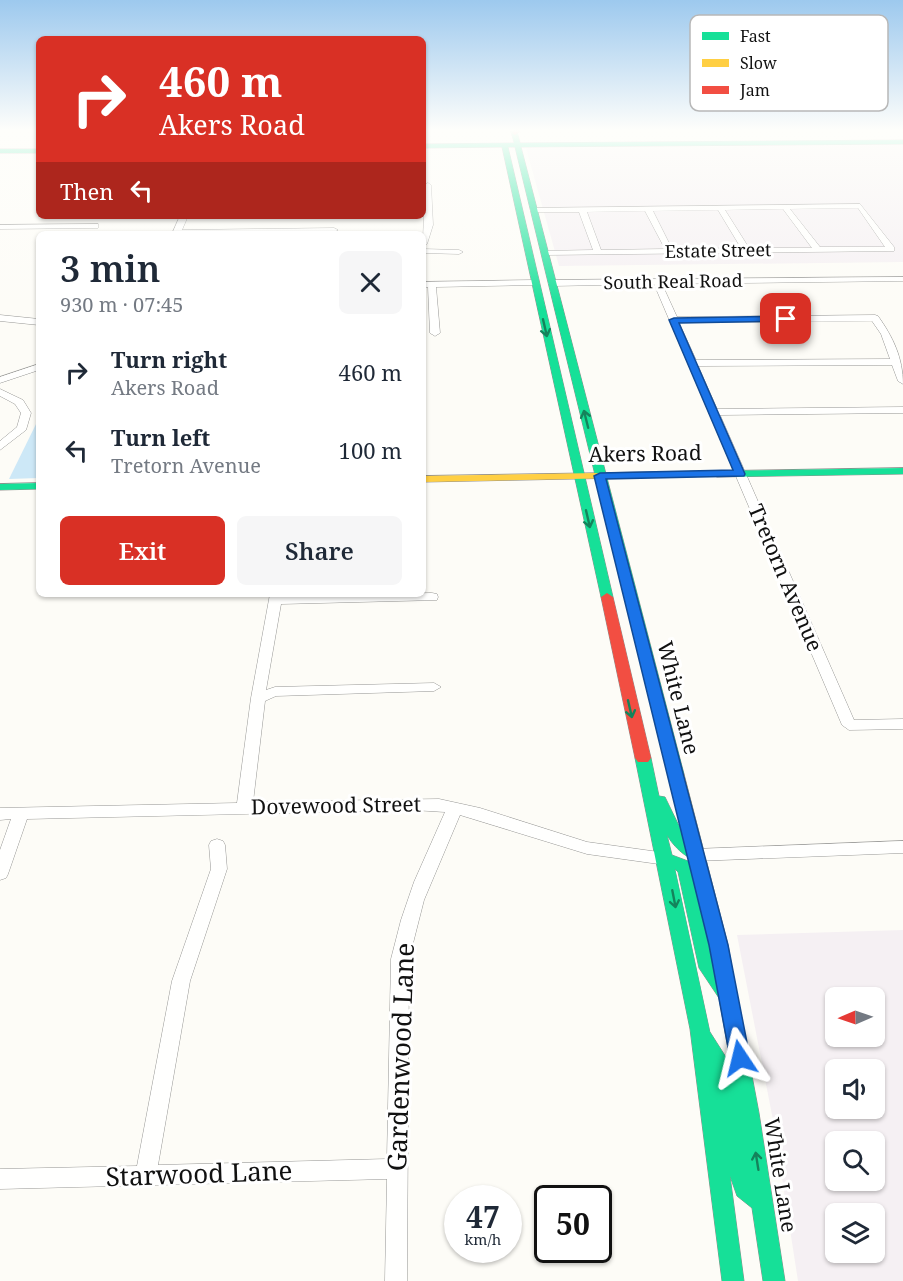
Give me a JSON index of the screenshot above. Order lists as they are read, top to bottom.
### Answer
{
  "streets": {
    "main road": ["Akers Road", "White Lane"],
    "street": [
      "Estate Street",
      "South Real Road",
      "Tretorn Avenue",
      "Dovewood Street",
      "Gardenwood Lane",
      "Starwood Lane"
    ]
  },
  "crossings": [
    ["Estate Street", "White Lane"],
    ["South Real Road", "Tretorn Avenue"],
    ["South Real Road", "White Lane"],
    ["Akers Road", "Tretorn Avenue"],
    ["Akers Road", "White Lane"],
    ["Dovewood Street", "Gardenwood Lane"],
    ["Gardenwood Lane", "Starwood Lane"]
  ],
  "legend": ["Fast", "Slow", "Jam"],
  "north": "left",
  "page": {
    "turn": ["460 m", "Akers Road"],
    "then": "Then",
    "heading": ["3 min", "930 m · 07:45"],
    "list": [
      {
        "name": "Turn right",
        "note": "Akers Road",
        "value": "460 m"
      },
      {
        "name": "Turn left",
        "note": "Tretorn Avenue",
        "value": "100 m"
      }
    ],
    "buttons": ["Exit", "Share"],
    "speed": "47 km/h",
    "limit": "50"
  }
}
